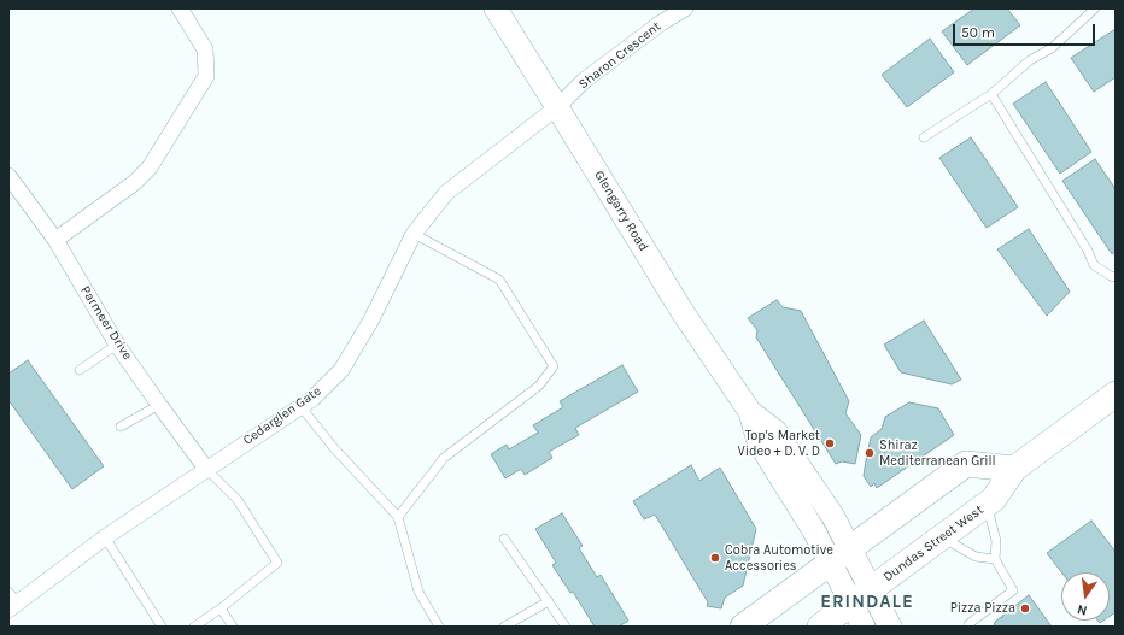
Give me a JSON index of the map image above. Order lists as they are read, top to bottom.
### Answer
{
  "streets": {
    "main road": ["Dundas Street West"],
    "street": [
      "Sharon Crescent",
      "Glengarry Road",
      "Parmeer Drive",
      "Cedarglen Gate"
    ]
  },
  "crossings": [
    ["Sharon Crescent", "Glengarry Road"],
    ["Sharon Crescent", "Cedarglen Gate"],
    ["Glengarry Road", "Cedarglen Gate"],
    ["Glengarry Road", "Dundas Street West"],
    ["Parmeer Drive", "Cedarglen Gate"]
  ],
  "districts": ["ERINDALE"],
  "places": [
    "Top's Market Video + D. V. D",
    "Shiraz Mediterranean Grill",
    "Cobra Automotive Accessories",
    "Pizza Pizza"
  ],
  "scale_bar": "50 m",
  "north": "bottom"
}
